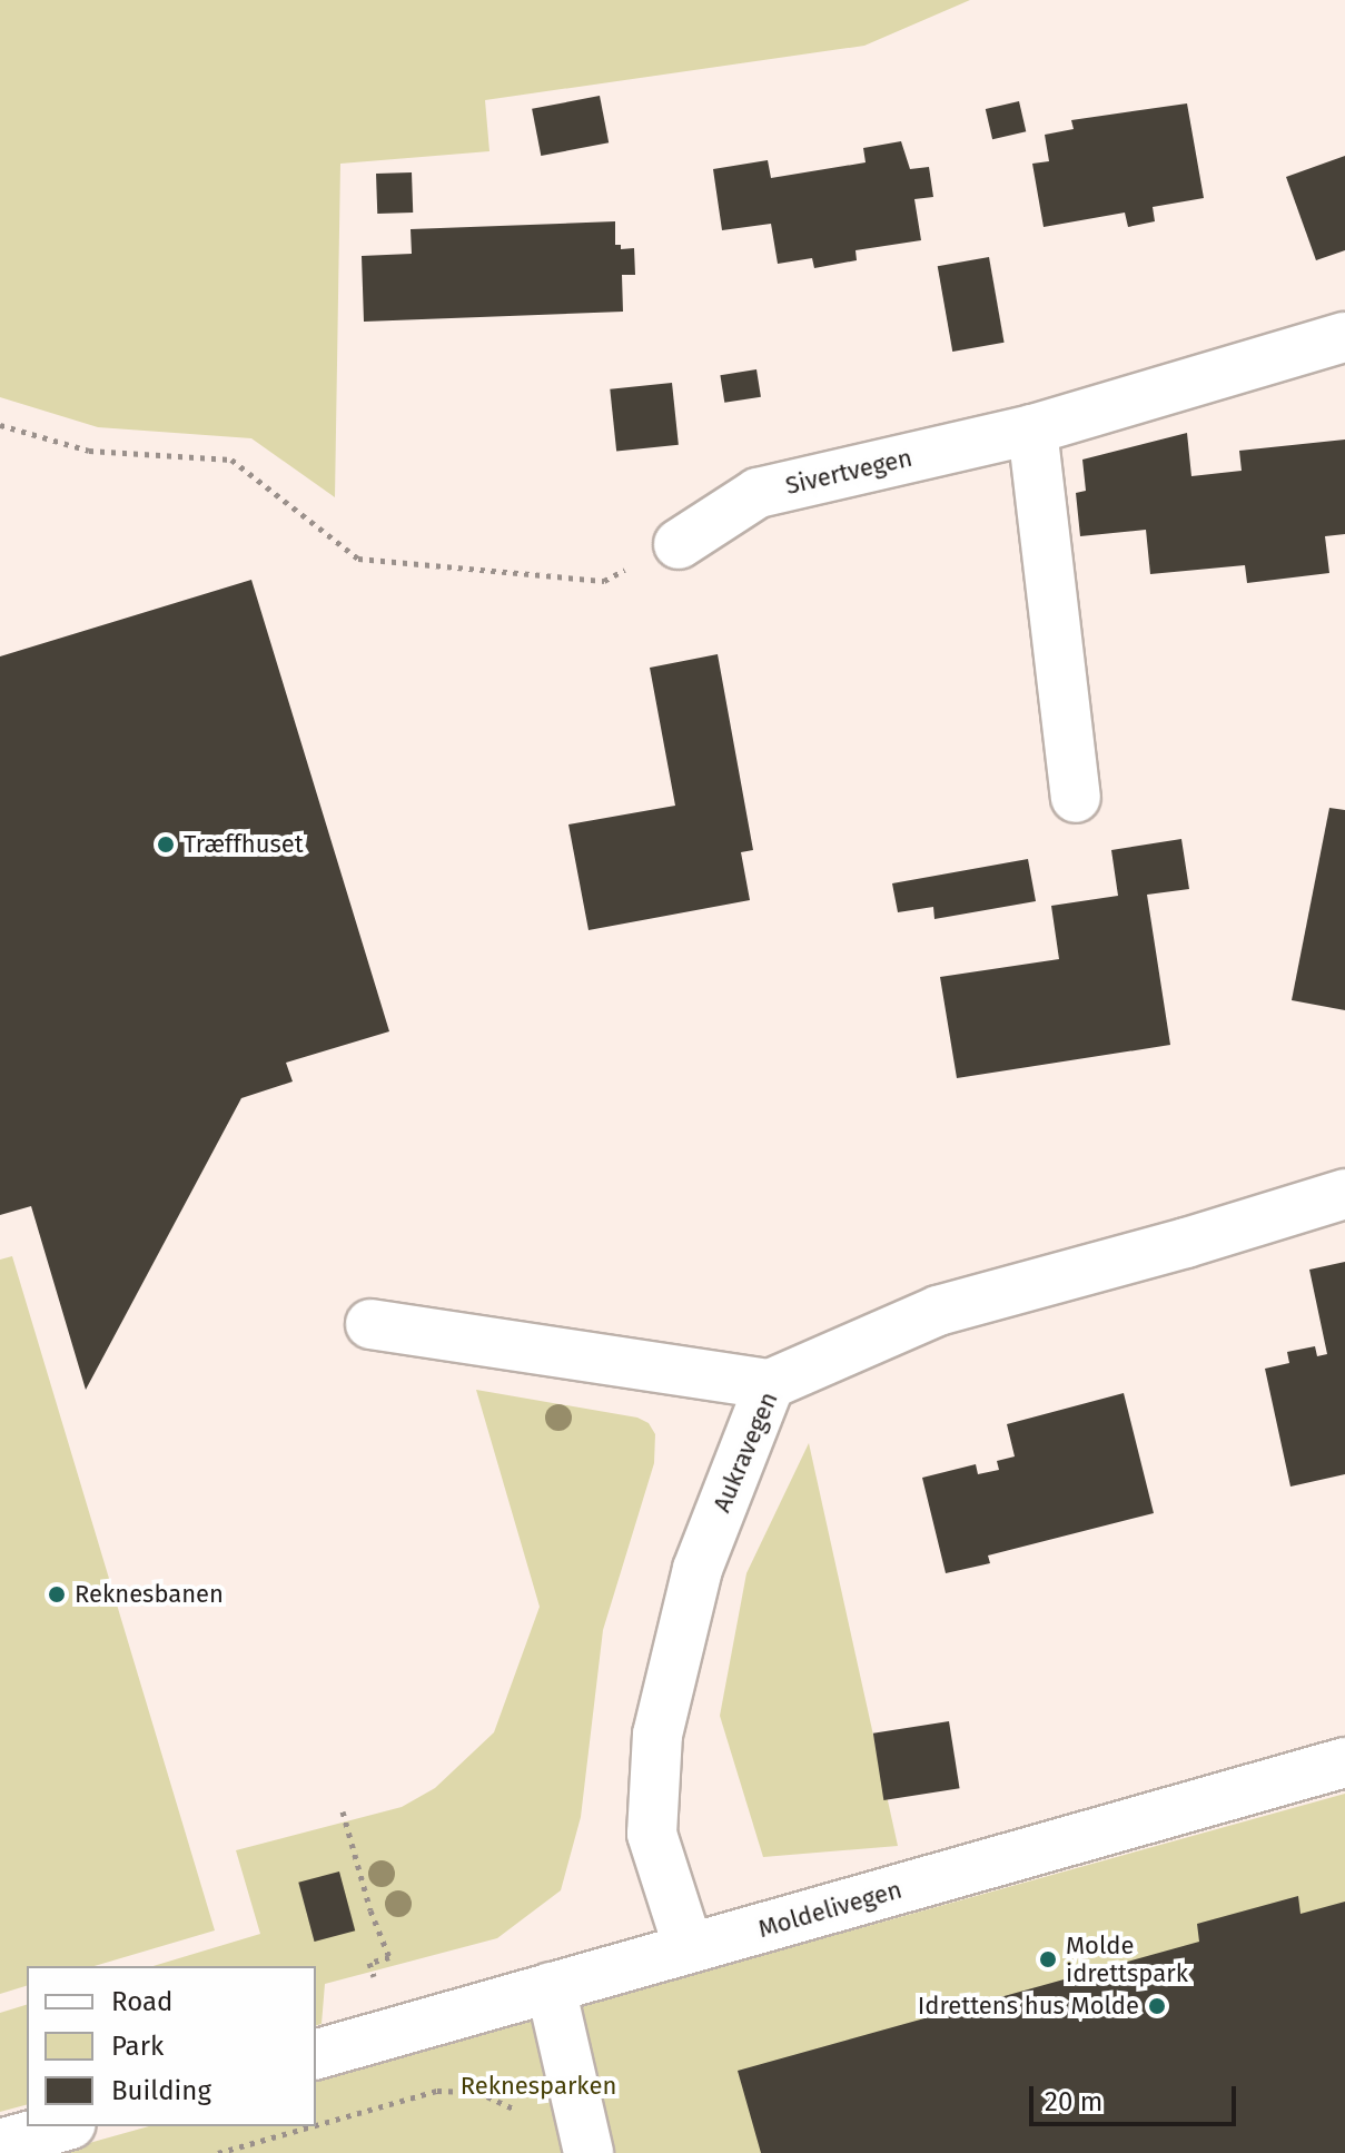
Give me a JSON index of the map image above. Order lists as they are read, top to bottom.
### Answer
{
  "streets": {
    "street": ["Sivertvegen", "Aukravegen", "Moldelivegen"]
  },
  "crossings": [
    ["Aukravegen", "Moldelivegen"]
  ],
  "parks": ["Reknesparken"],
  "places": [
    "Træffhuset",
    "Reknesbanen",
    "Molde idrettspark",
    "Idrettens hus Molde"
  ],
  "legend": ["Road", "Park", "Building"],
  "scale_bar": "20 m"
}
